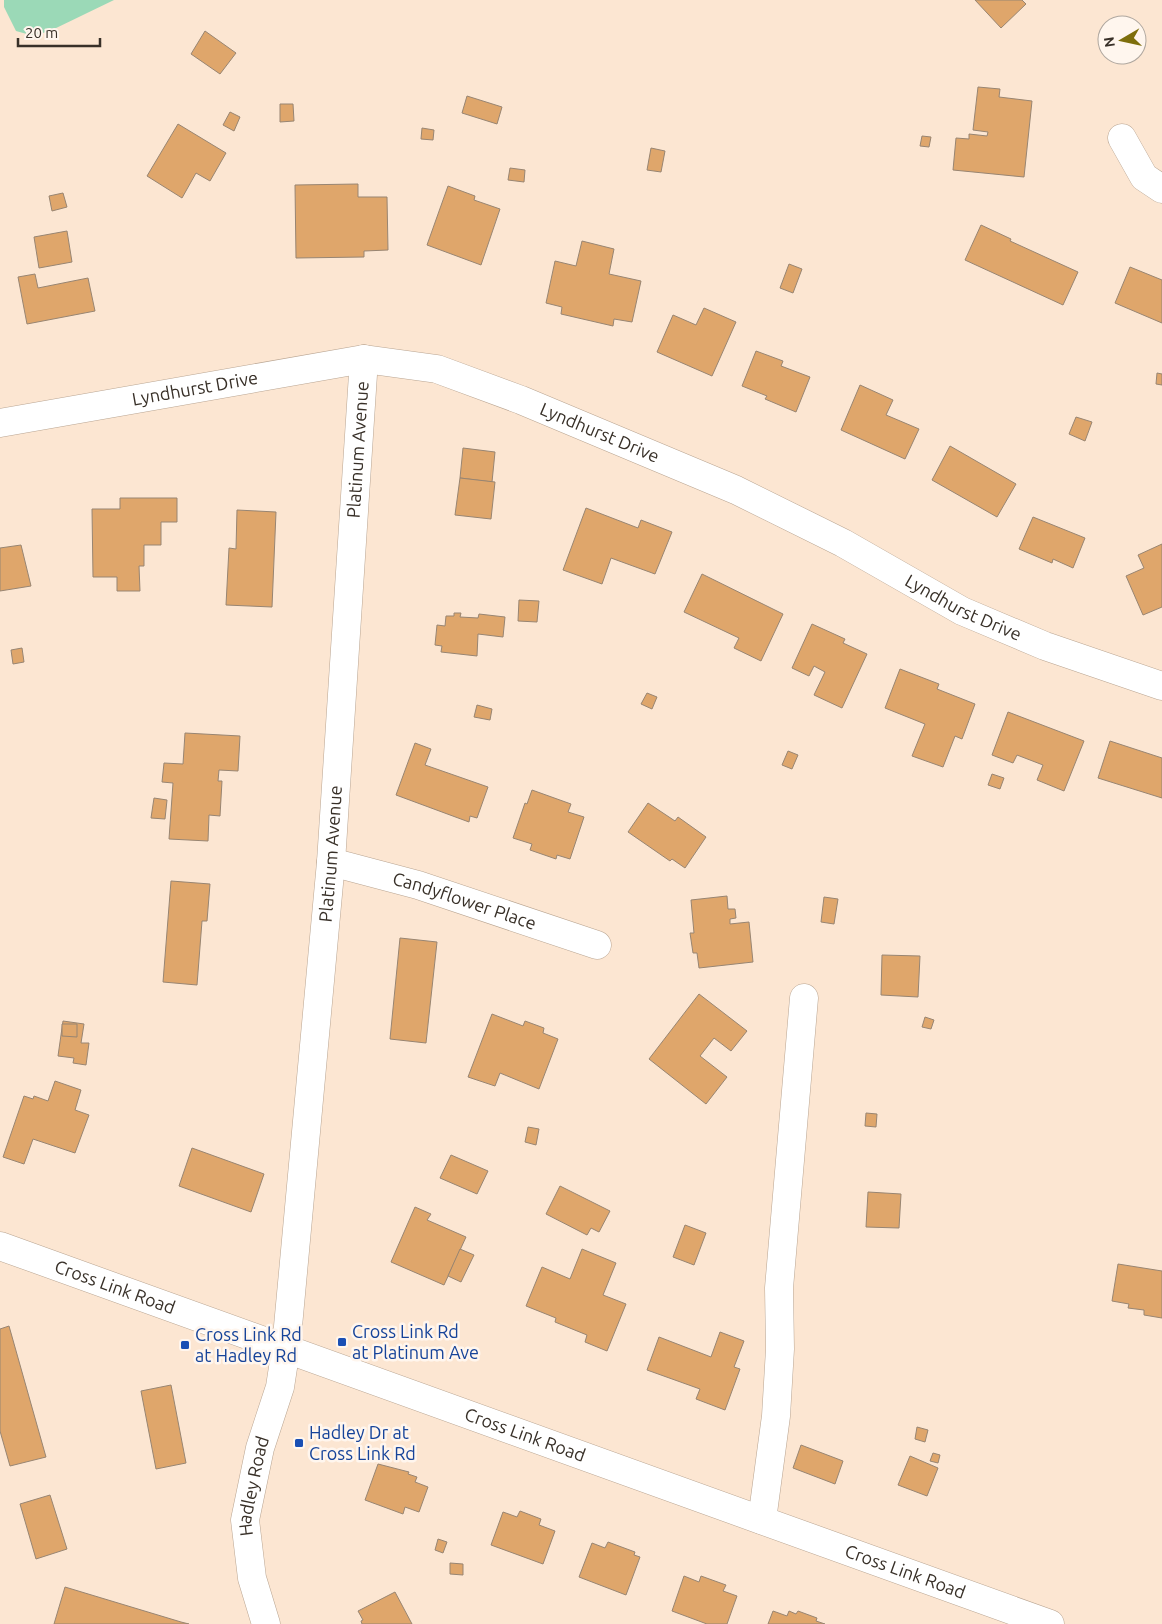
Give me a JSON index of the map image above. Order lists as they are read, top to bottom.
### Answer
{
  "streets": {
    "street": [
      "Lyndhurst Drive",
      "Platinum Avenue",
      "Candyflower Place",
      "Cross Link Road",
      "Hadley Road"
    ]
  },
  "crossings": [
    ["Lyndhurst Drive", "Platinum Avenue"],
    ["Platinum Avenue", "Candyflower Place"],
    ["Platinum Avenue", "Cross Link Road"],
    ["Platinum Avenue", "Hadley Road"],
    ["Cross Link Road", "Hadley Road"]
  ],
  "places": {
    "transit": ["Cross Link Rd at Platinum Ave", "Cross Link Rd at Hadley Rd", "Hadley Dr at Cross Link Rd"]
  },
  "scale_bar": "20 m",
  "north": "left"
}
